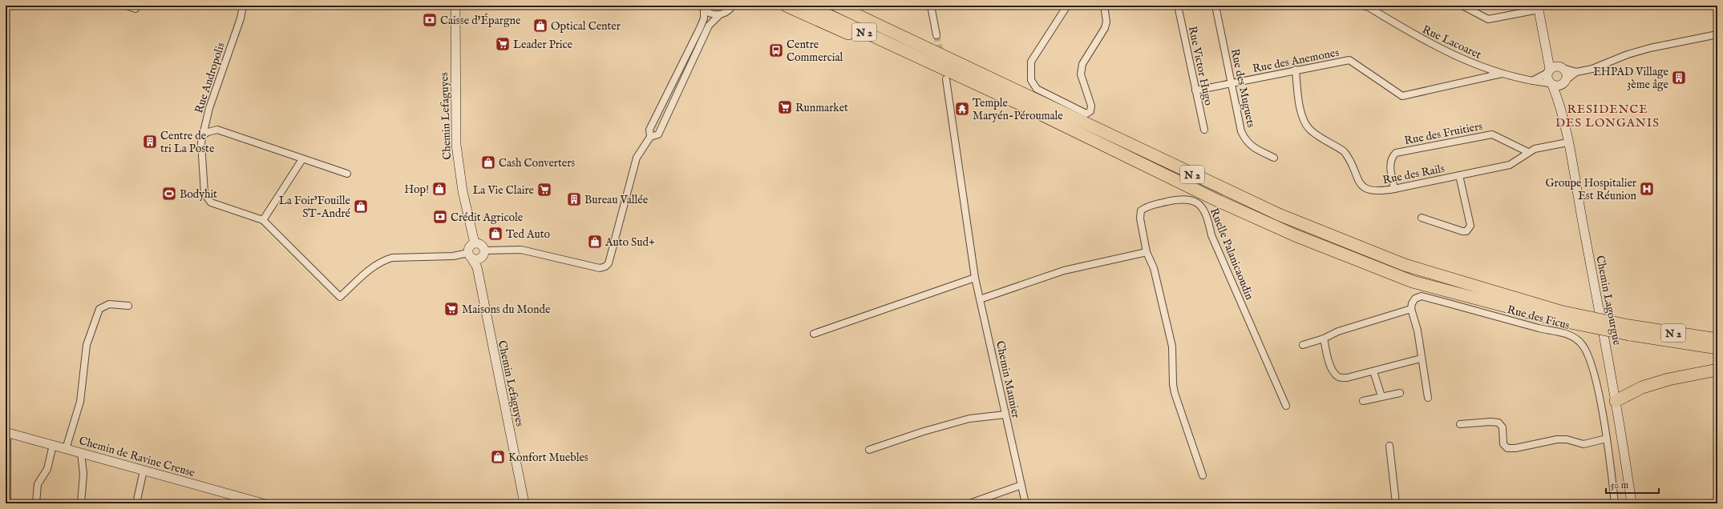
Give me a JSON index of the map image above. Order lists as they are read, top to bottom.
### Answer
{
  "streets": {
    "highway": ["N 2"],
    "main road": ["Chemin Lefaguyes", "Chemin Lagourgue", "Chemin de Ravine Creuse"],
    "street": [
      "Rue Lacoaret",
      "Rue des Anemones",
      "Rue Victor Hugo",
      "Rue Andropolis",
      "Rue des Muguets",
      "Rue des Fruitiers",
      "Rue des Rails",
      "Ruelle Palanicaoudin",
      "Rue des Ficus",
      "Chemin Maunier"
    ]
  },
  "crossings": [
    ["Rue Lacoaret", "Rue des Anemones"],
    ["Rue Lacoaret", "Chemin Lagourgue"],
    ["Rue des Anemones", "Rue Victor Hugo"],
    ["Rue des Anemones", "Rue des Muguets"],
    ["Rue des Anemones", "Rue des Rails"],
    ["Rue Andropolis", "Chemin Lefaguyes"],
    ["Rue des Fruitiers", "Rue des Rails"],
    ["Rue des Rails", "Chemin Lagourgue"]
  ],
  "districts": ["RESIDENCE DES LONGANIS"],
  "places": {
    "bank": ["Caisse d'Épargne", "Crédit Agricole"],
    "shop": [
      "Optical Center",
      "Cash Converters",
      "Hop!",
      "La Foir'Fouille ST-André",
      "Ted Auto",
      "Auto Sud+",
      "Konfort Muebles"
    ],
    "supermarket": [
      "Leader Price",
      "Runmarket",
      "La Vie Claire",
      "Maisons du Monde"
    ],
    "bus stop": ["Centre Commercial"],
    "building": ["EHPAD Village 3ème âge", "Centre de tri La Poste", "Bureau Vallée"],
    "temple": ["Temple Maryén-Péroumale"],
    "hospital": ["Groupe Hospitalier Est Réunion"],
    "sports": ["Bodyhit"]
  },
  "scale_bar": "50 m"
}
